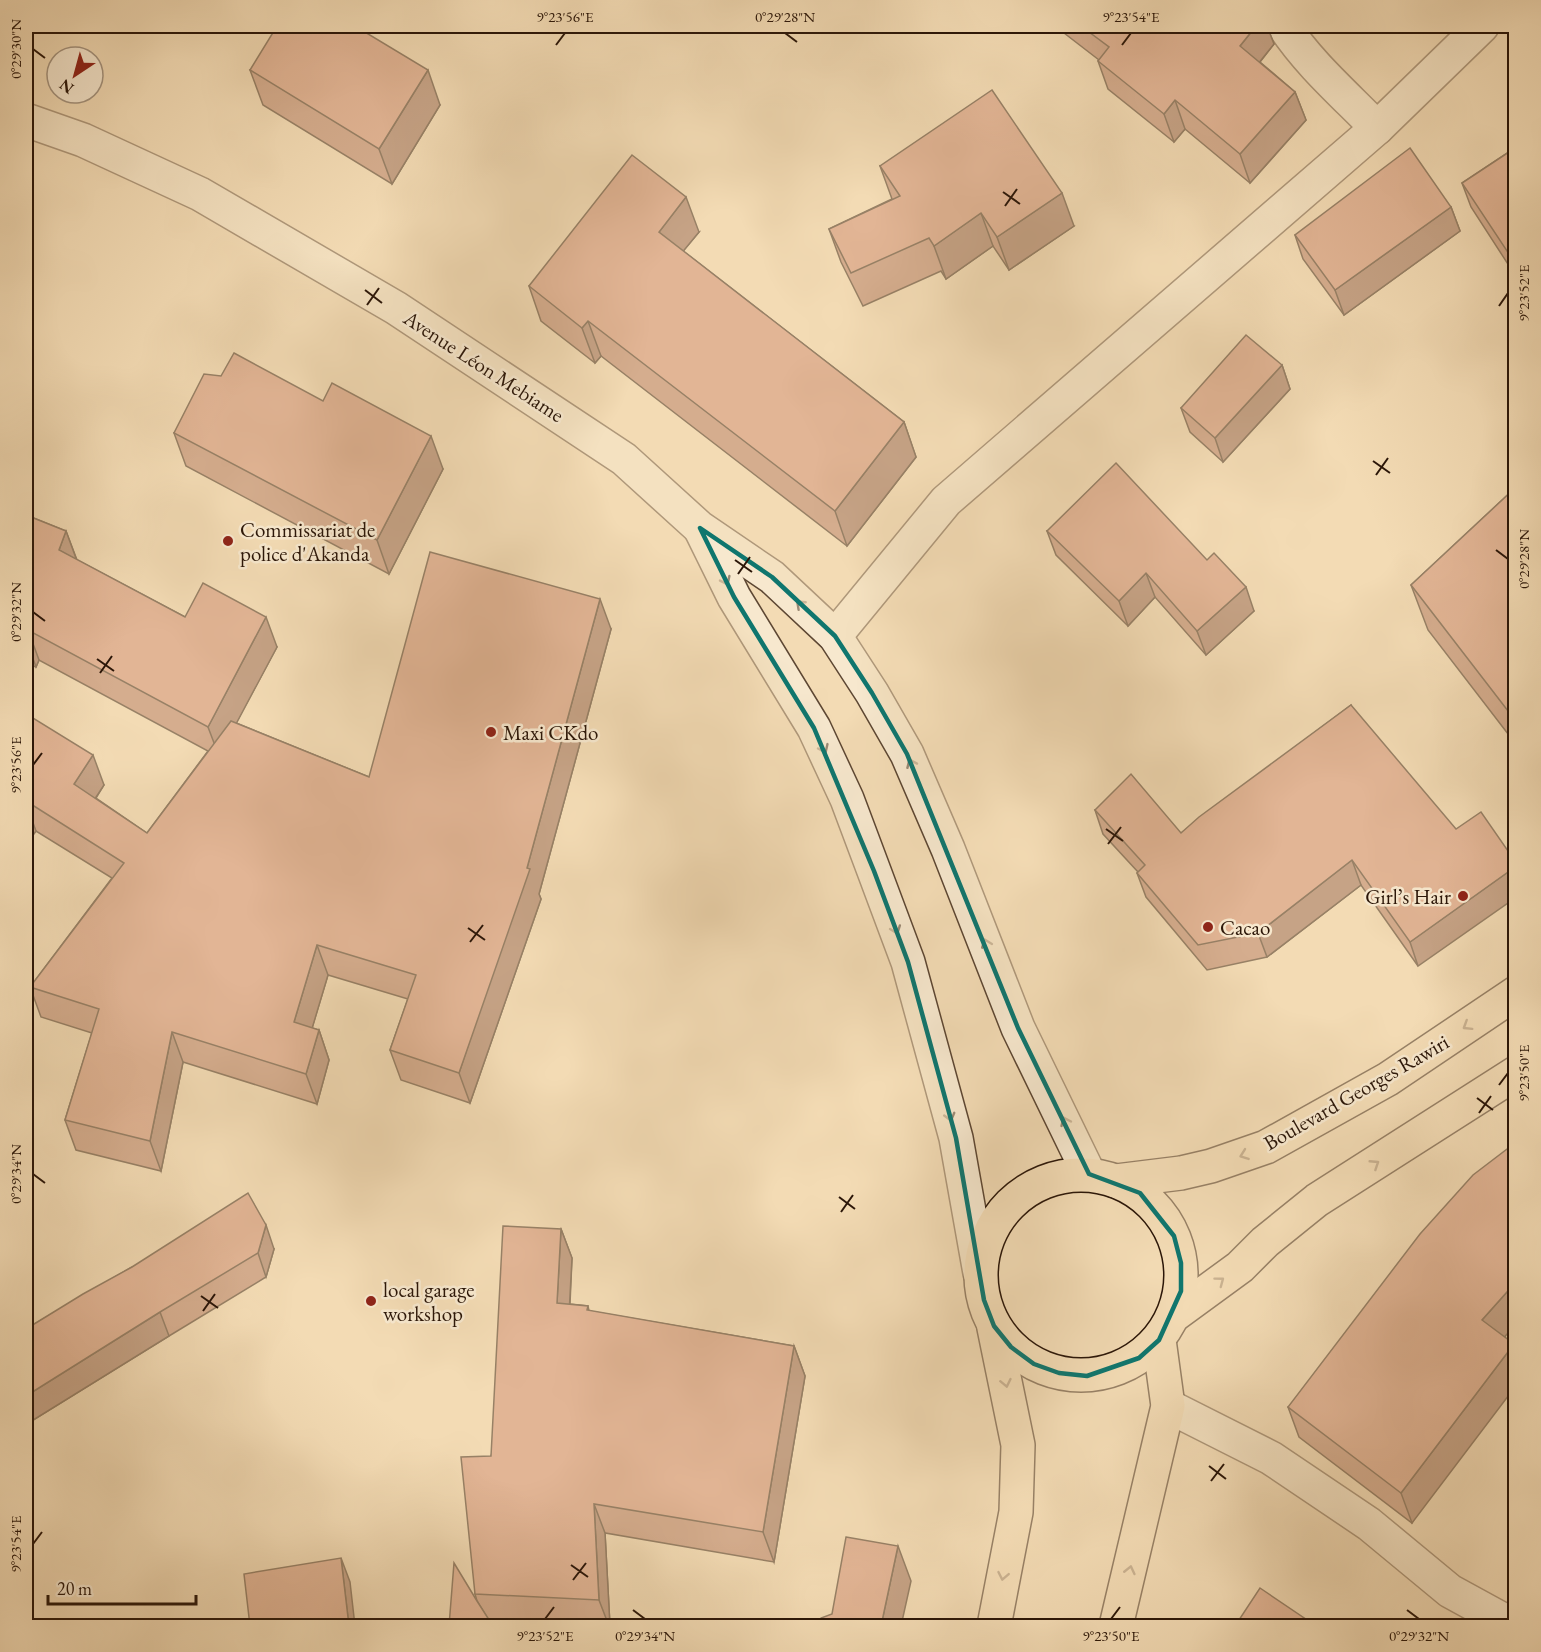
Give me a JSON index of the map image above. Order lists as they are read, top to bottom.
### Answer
{
  "streets": {
    "main road": ["Boulevard Georges Rawiri"],
    "street": ["Avenue Léon Mebiame"]
  },
  "places": [
    "Commissariat de police d'Akanda",
    "Maxi CKdo",
    "Girl’s Hair",
    "Cacao",
    "local garage workshop"
  ],
  "scale_bar": "20 m",
  "north": "bottom left",
  "coordinates": [
    "9°23'56\"E",
    "0°29'28\"N",
    "9°23'54\"E",
    "0°29'30\"N",
    "9°23'52\"E",
    "0°29'32\"N",
    "9°23'50\"E",
    "0°29'34\"N"
  ]
}
